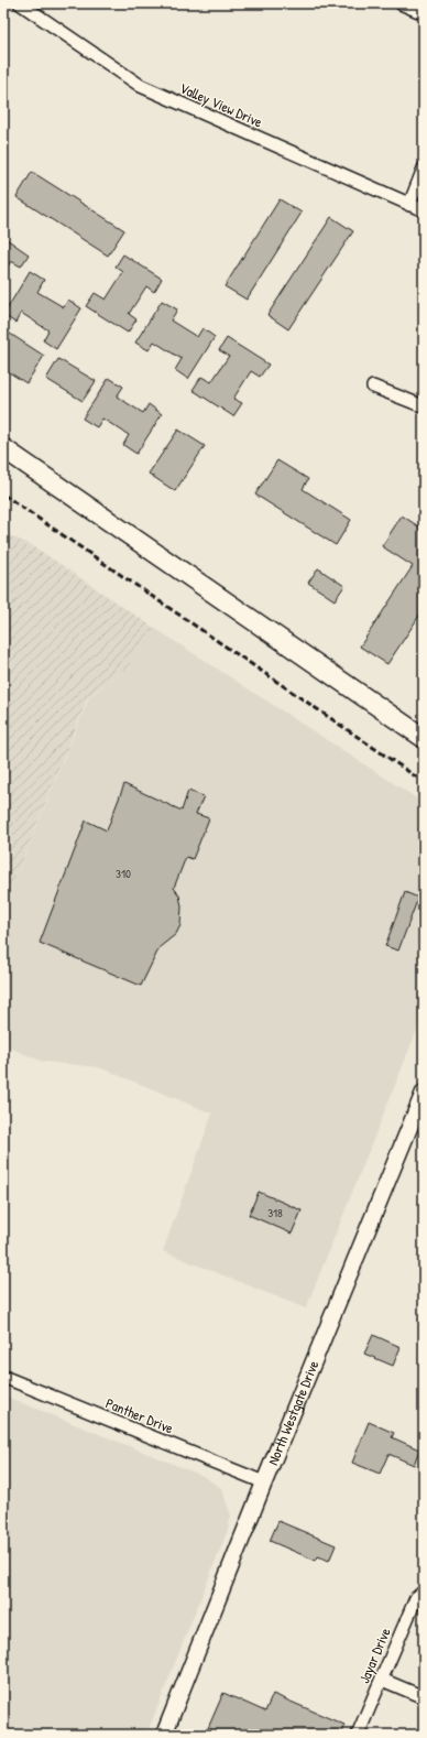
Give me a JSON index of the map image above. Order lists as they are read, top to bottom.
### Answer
{
  "streets": {
    "street": [
      "Valley View Drive",
      "North Westgate Drive",
      "Panther Drive",
      "Jayar Drive"
    ]
  },
  "crossings": [
    ["North Westgate Drive", "Panther Drive"]
  ],
  "house_numbers": ["310", "318"]
}
